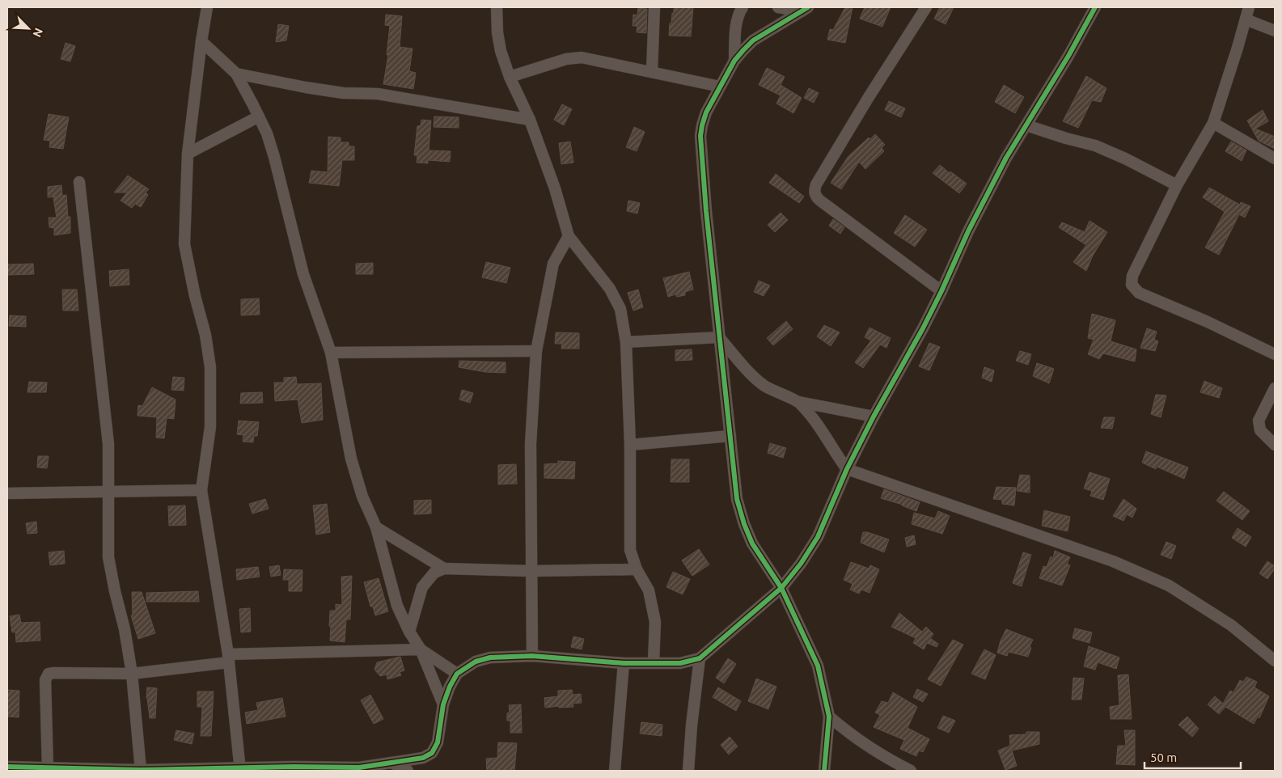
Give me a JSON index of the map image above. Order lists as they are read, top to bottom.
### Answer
{
  "scale_bar": "50 m",
  "north": "bottom right"
}
